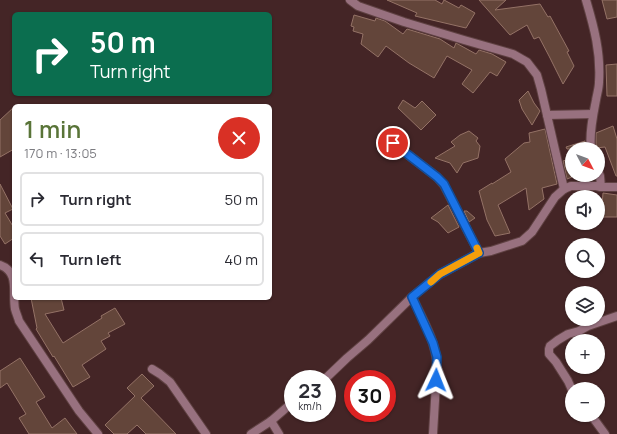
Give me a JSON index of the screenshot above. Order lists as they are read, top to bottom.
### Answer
{
  "north": "bottom right",
  "page": {
    "turn": ["50 m", "Turn right"],
    "heading": ["1 min", "170 m · 13:05"],
    "map_buttons": ["+", "−"],
    "list": [
      {
        "name": "Turn right",
        "value": "50 m"
      },
      {
        "name": "Turn left",
        "value": "40 m"
      }
    ],
    "speed": "23 km/h",
    "limit": "30"
  }
}
